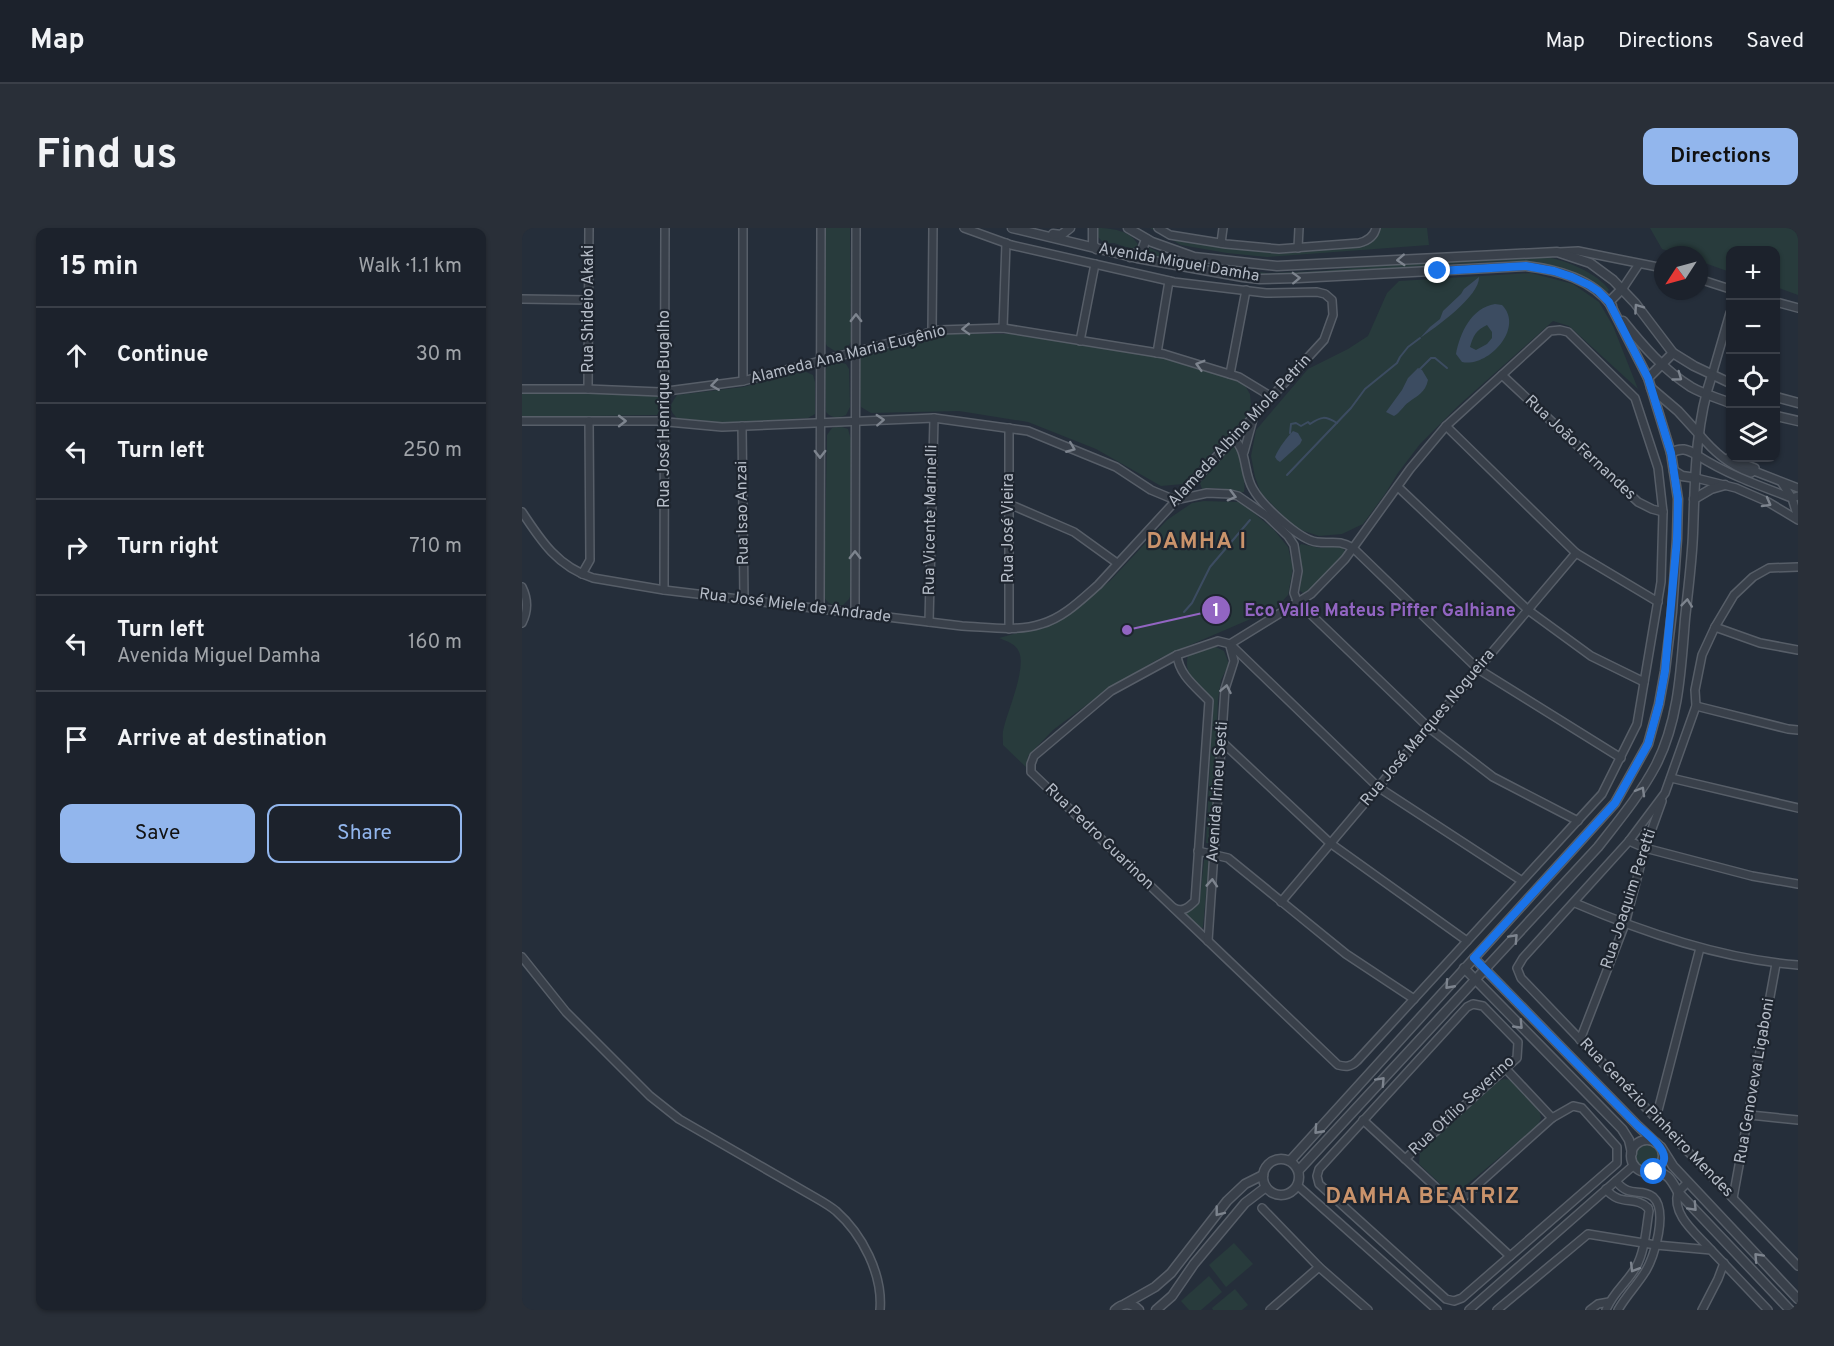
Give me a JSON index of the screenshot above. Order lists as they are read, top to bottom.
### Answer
{
  "streets": {
    "street": [
      "Avenida Miguel Damha",
      "Rua Shideio Akaki",
      "Alameda Ana Maria Eugênio",
      "Rua José Henrique Bugalho",
      "Alameda Albina Miola Petrin",
      "Rua João Fernandes",
      "Rua Isao Anzai",
      "Rua Vicente Marinelli",
      "Rua José Vieira",
      "Rua José Miele de Andrade",
      "Rua José Marques Nogueira",
      "Avenida Irineu Sesti",
      "Rua Pedro Guarinon",
      "Rua Joaquim Peretti",
      "Rua Genoveva Ligaboni",
      "Rua Otílio Severino",
      "Rua Genézio Pinheiro Mendes"
    ]
  },
  "crossings": [
    ["Rua Shideio Akaki", "Alameda Ana Maria Eugênio"],
    ["Alameda Ana Maria Eugênio", "Rua José Henrique Bugalho"],
    ["Alameda Ana Maria Eugênio", "Alameda Albina Miola Petrin"],
    ["Rua José Henrique Bugalho", "Rua José Miele de Andrade"],
    ["Alameda Albina Miola Petrin", "Rua José Vieira"],
    ["Alameda Albina Miola Petrin", "Rua José Miele de Andrade"],
    ["Rua Isao Anzai", "Rua José Miele de Andrade"],
    ["Rua Vicente Marinelli", "Rua José Miele de Andrade"],
    ["Rua José Vieira", "Rua José Miele de Andrade"],
    ["Avenida Irineu Sesti", "Rua Pedro Guarinon"],
    ["Rua Joaquim Peretti", "Rua Genézio Pinheiro Mendes"],
    ["Rua Genoveva Ligaboni", "Rua Genézio Pinheiro Mendes"]
  ],
  "districts": ["DAMHA I", "DAMHA BEATRIZ"],
  "places": ["Eco Valle Mateus Piffer Galhiane"],
  "north": "bottom left",
  "page": {
    "header": "Map",
    "nav": ["Map", "Directions", "Saved"],
    "buttons": [
      "Directions",
      ["Save", "Share"]
    ],
    "title": "Find us",
    "heading": ["15 min", "Walk · 1.1 km"],
    "map_buttons": ["+", "−"],
    "list": [
      ["Continue", "30 m"],
      ["Turn left", "250 m"],
      ["Turn right", "710 m"],
      ["Turn left", "Avenida Miguel Damha", "160 m"],
      "Arrive at destination"
    ]
  }
}
